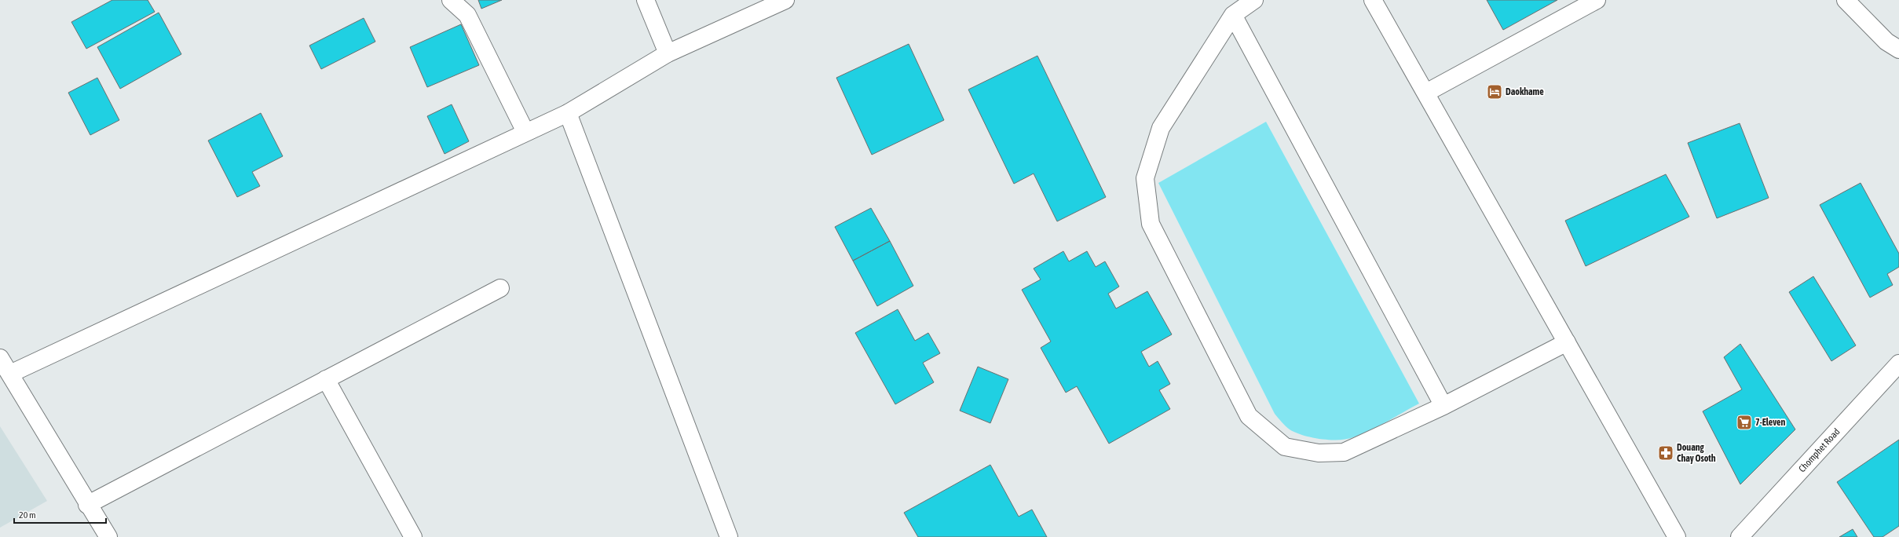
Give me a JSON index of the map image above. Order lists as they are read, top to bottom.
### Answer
{
  "streets": {
    "street": ["Chomphet Road"]
  },
  "places": {
    "hotel": ["Daokhame"],
    "supermarket": ["7-Eleven"],
    "pharmacy": ["Douang Chay Osoth"]
  },
  "scale_bar": "20 m"
}
